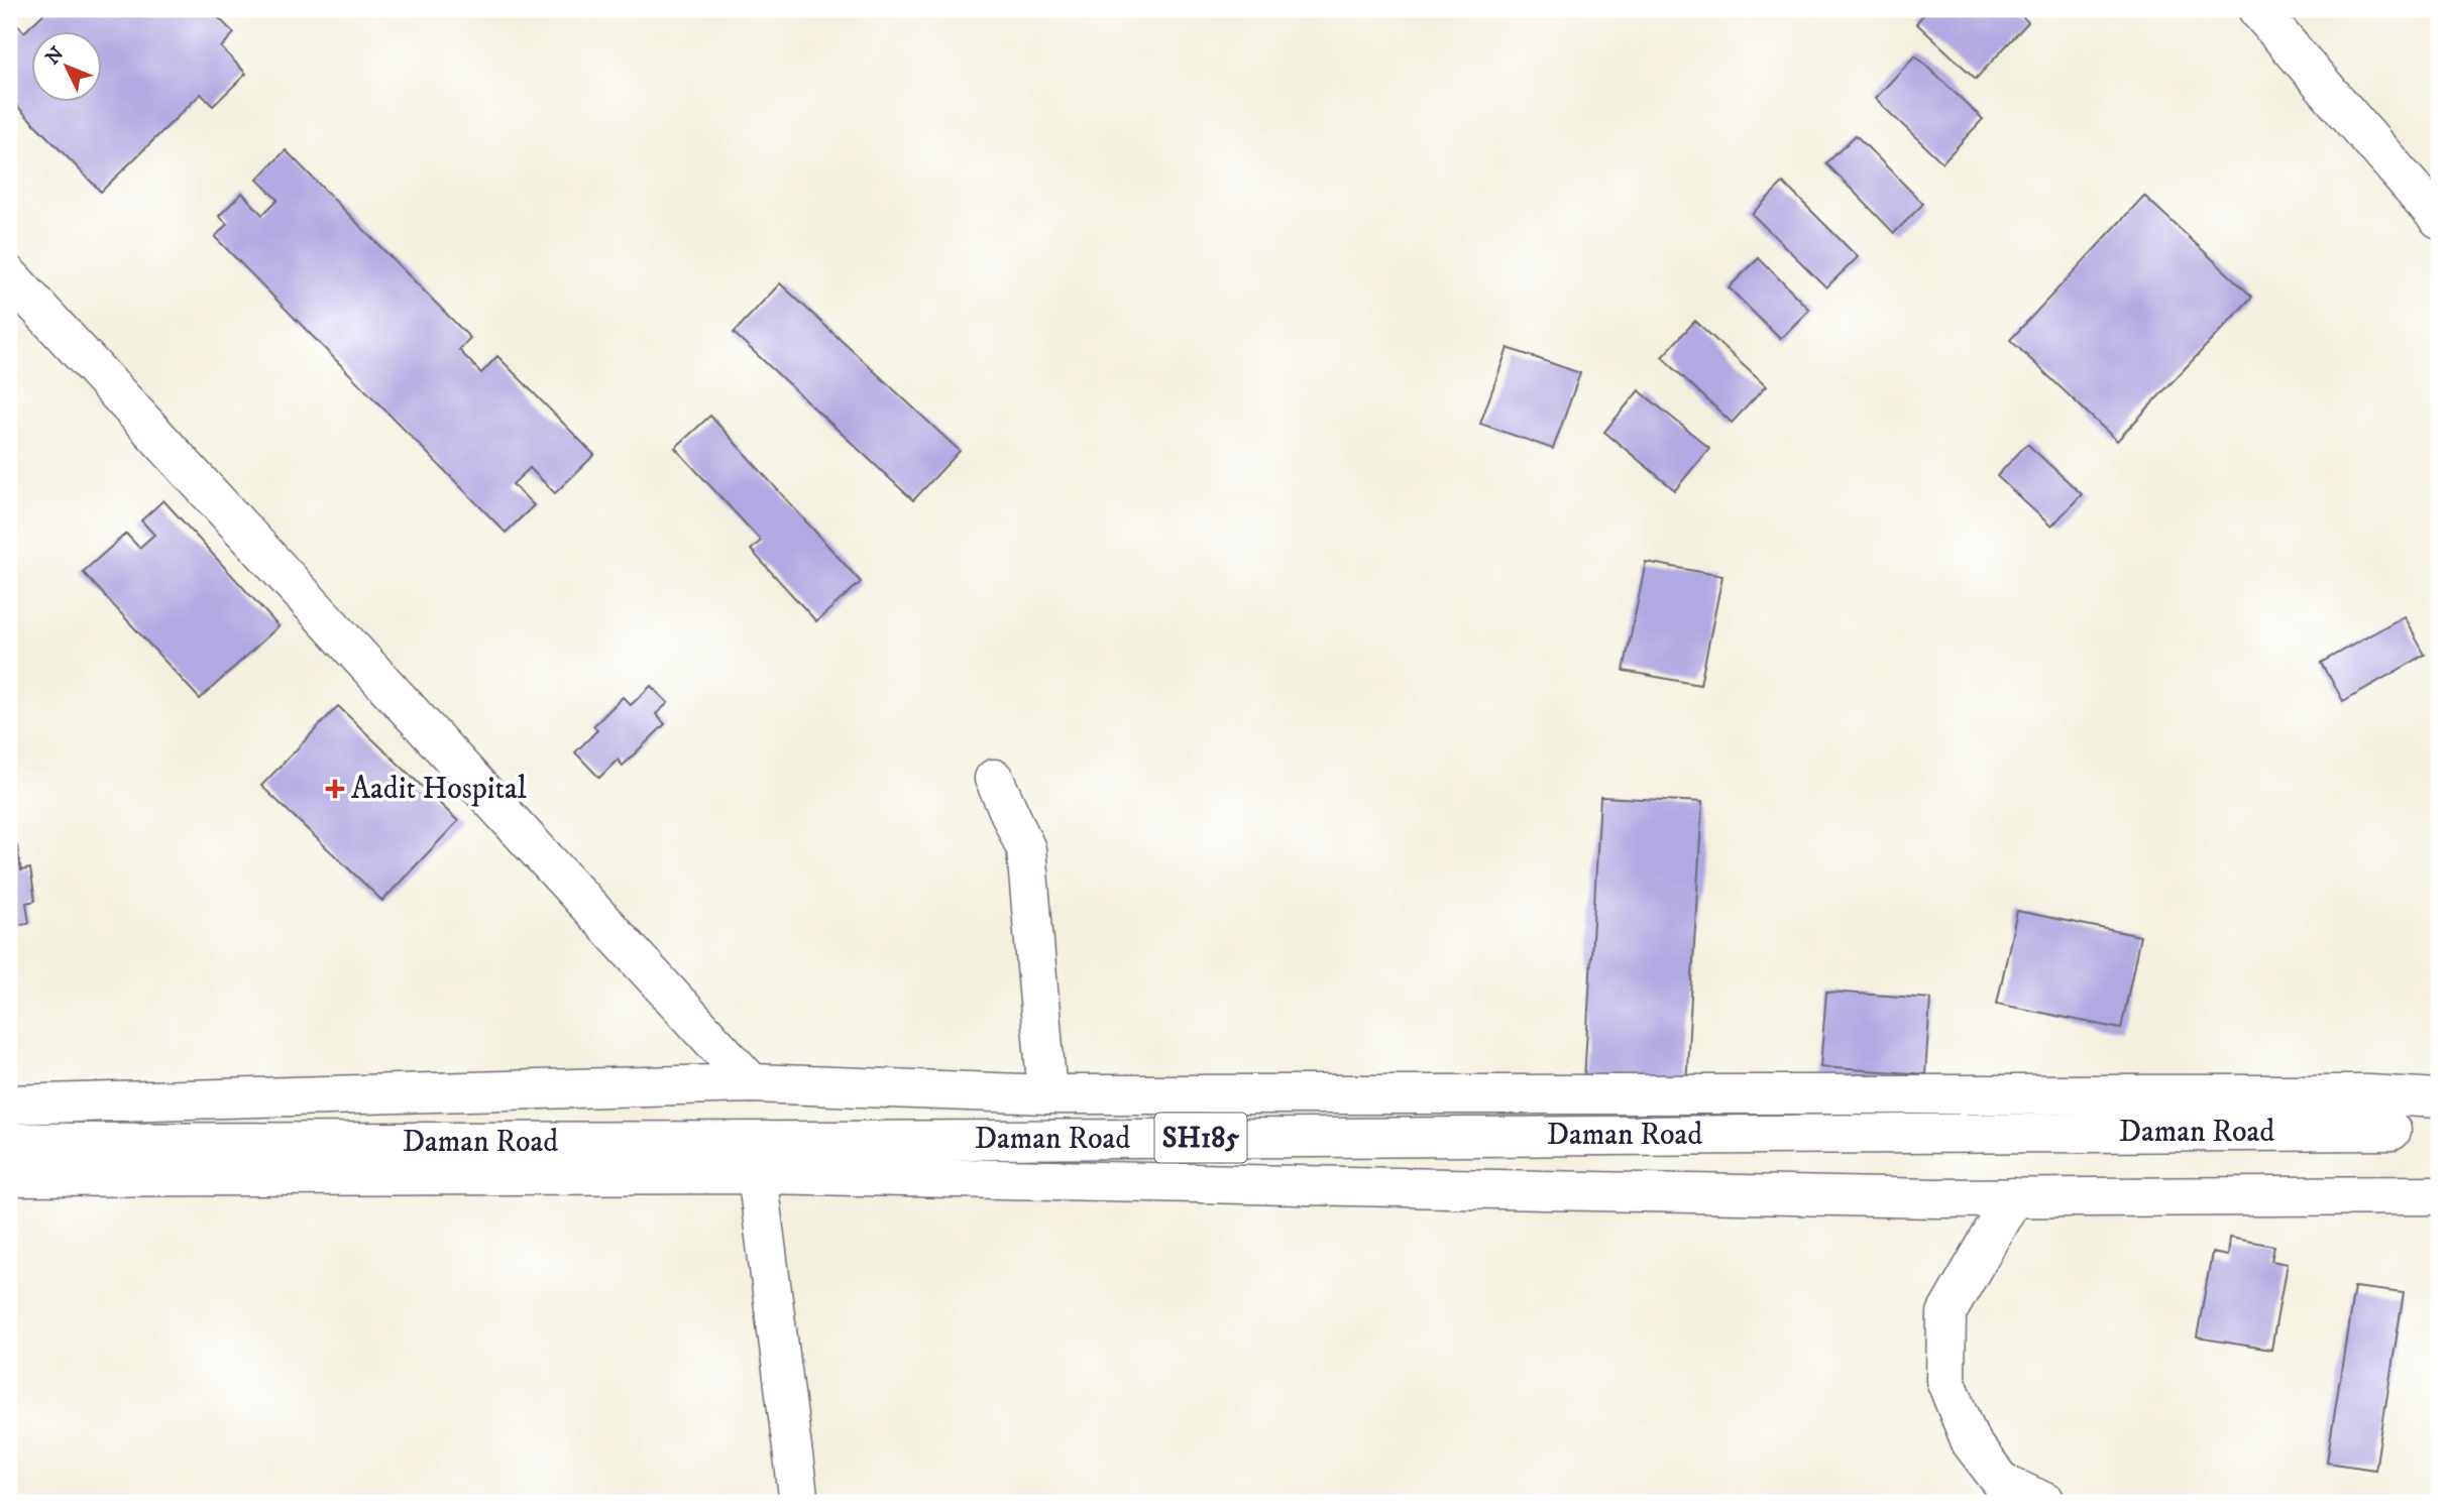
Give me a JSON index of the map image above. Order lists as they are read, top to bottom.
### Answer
{
  "streets": {
    "street": ["Daman Road", "SH185"]
  },
  "places": {
    "health": ["Aadit Hospital"]
  },
  "north": "top left"
}
